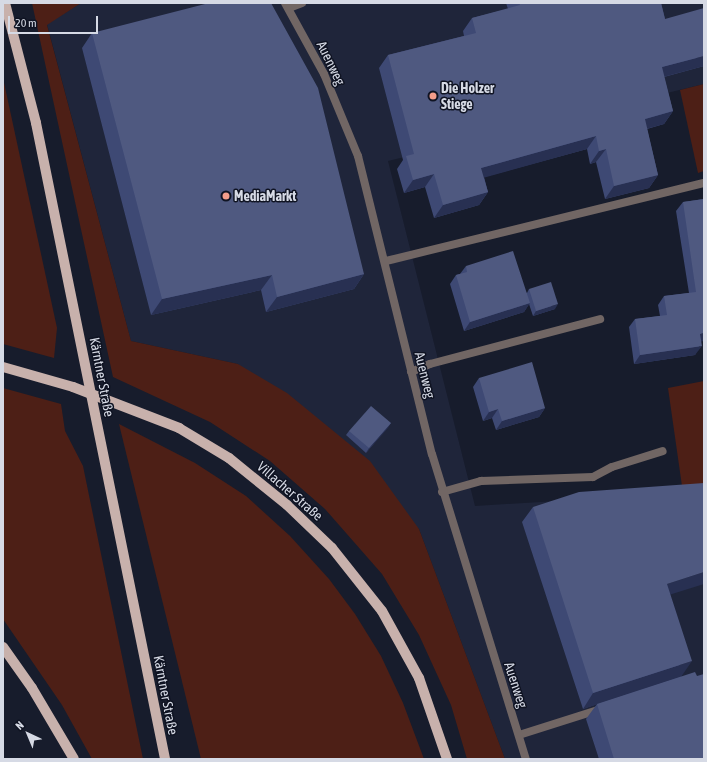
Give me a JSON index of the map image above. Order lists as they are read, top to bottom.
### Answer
{
  "streets": {
    "main road": ["Kärntner Straße", "Villacher Straße"],
    "street": ["Auenweg"]
  },
  "places": ["Die Holzer Stiege", "MediaMarkt"],
  "scale_bar": "20 m",
  "north": "top left"
}
